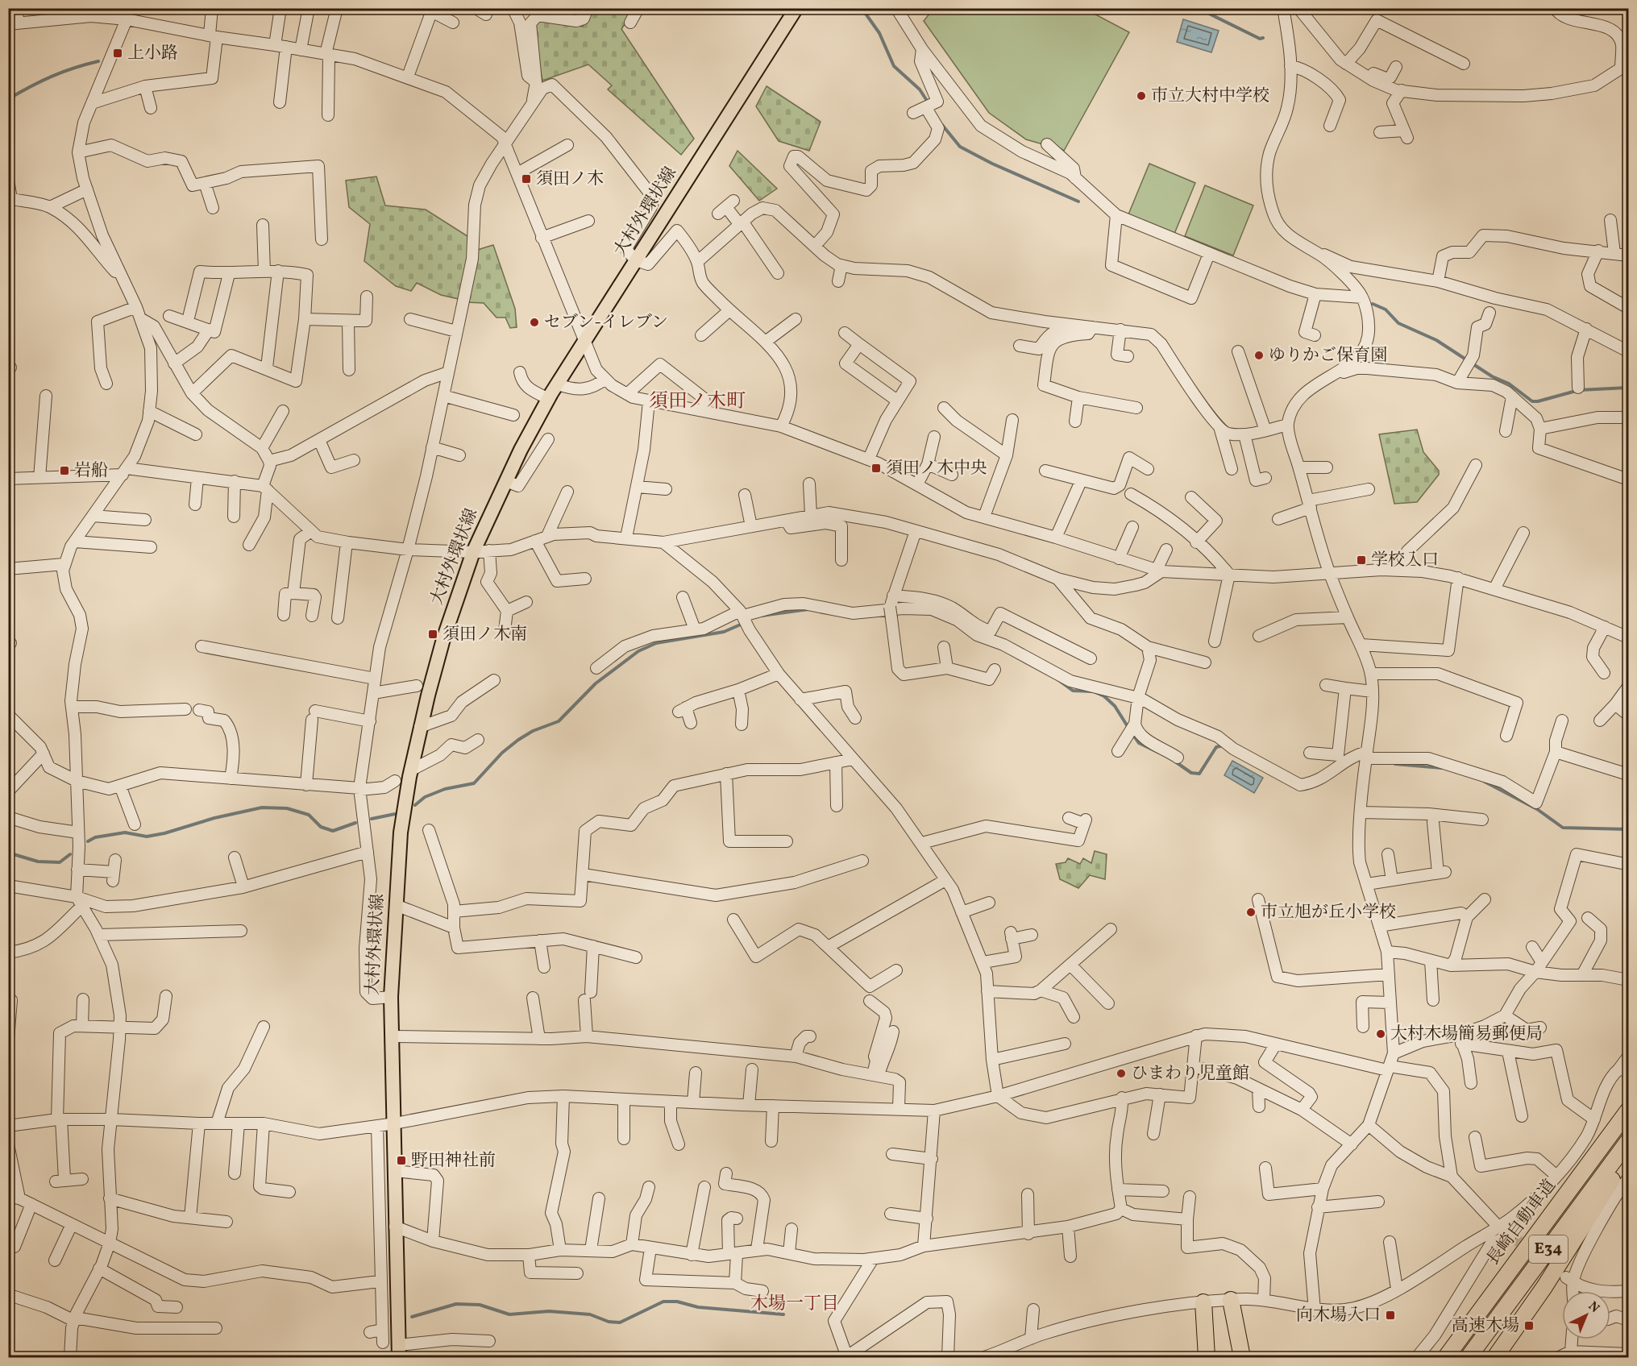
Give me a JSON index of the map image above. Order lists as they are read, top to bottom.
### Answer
{
  "streets": {
    "highway": ["長崎自動車道", "E34"],
    "main road": ["大村外環状線"]
  },
  "districts": ["須田ノ木町", "木場一丁目"],
  "places": {
    "transit": [
      "上小路",
      "須田ノ木",
      "須田ノ木中央",
      "岩船",
      "学校入口",
      "須田ノ木南",
      "野田神社前",
      "向木場入口",
      "高速木場"
    ],
    "other": [
      "市立大村中学校",
      "セブン-イレブン",
      "ゆりかご保育園",
      "市立旭が丘小学校",
      "大村木場簡易郵便局",
      "ひまわり児童館"
    ]
  },
  "north": "top right"
}
